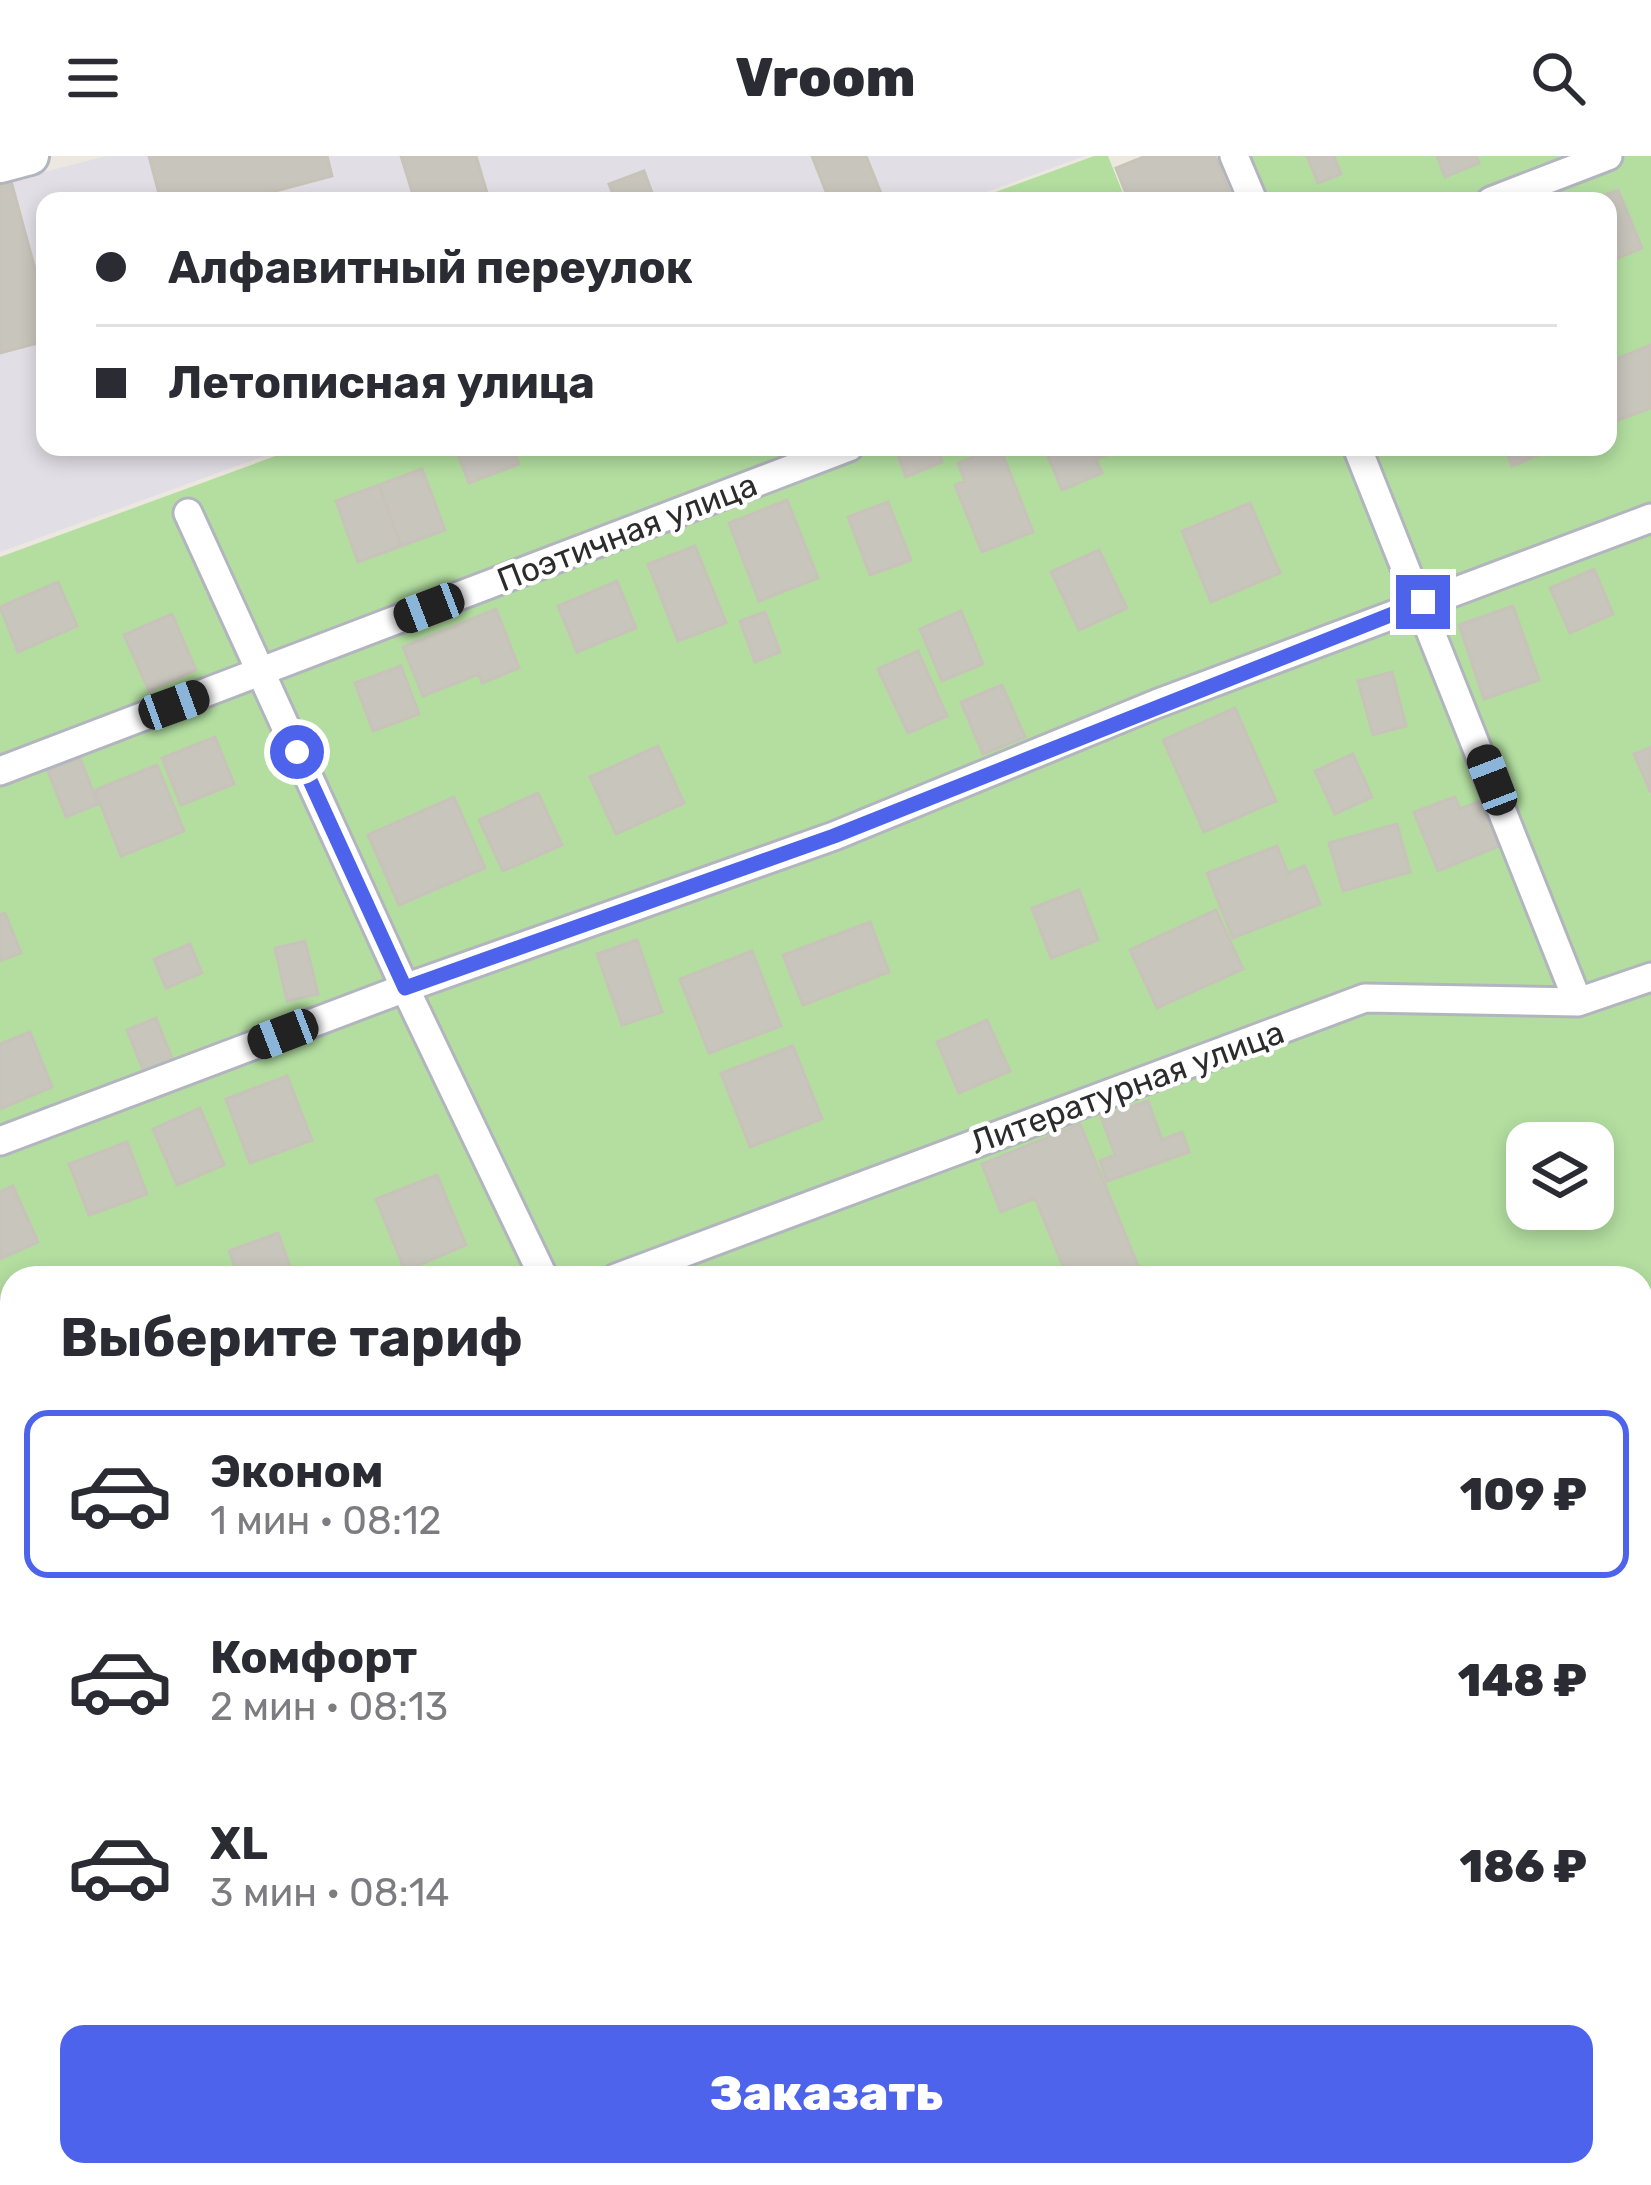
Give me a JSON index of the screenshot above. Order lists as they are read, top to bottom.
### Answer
{
  "streets": {
    "street": ["Поэтичная улица", "Литературная улица"]
  },
  "page": {
    "header": "Vroom",
    "banner": ["Алфавитный переулок", "Летописная улица"],
    "heading": "Выберите тариф",
    "list": [
      {
        "name": "Эконом",
        "note": "1 мин · 08:12",
        "value": "109 ₽"
      },
      {
        "name": "Комфорт",
        "note": "2 мин · 08:13",
        "value": "148 ₽"
      },
      {
        "name": "XL",
        "note": "3 мин · 08:14",
        "value": "186 ₽"
      }
    ],
    "buttons": "Заказать"
  }
}
